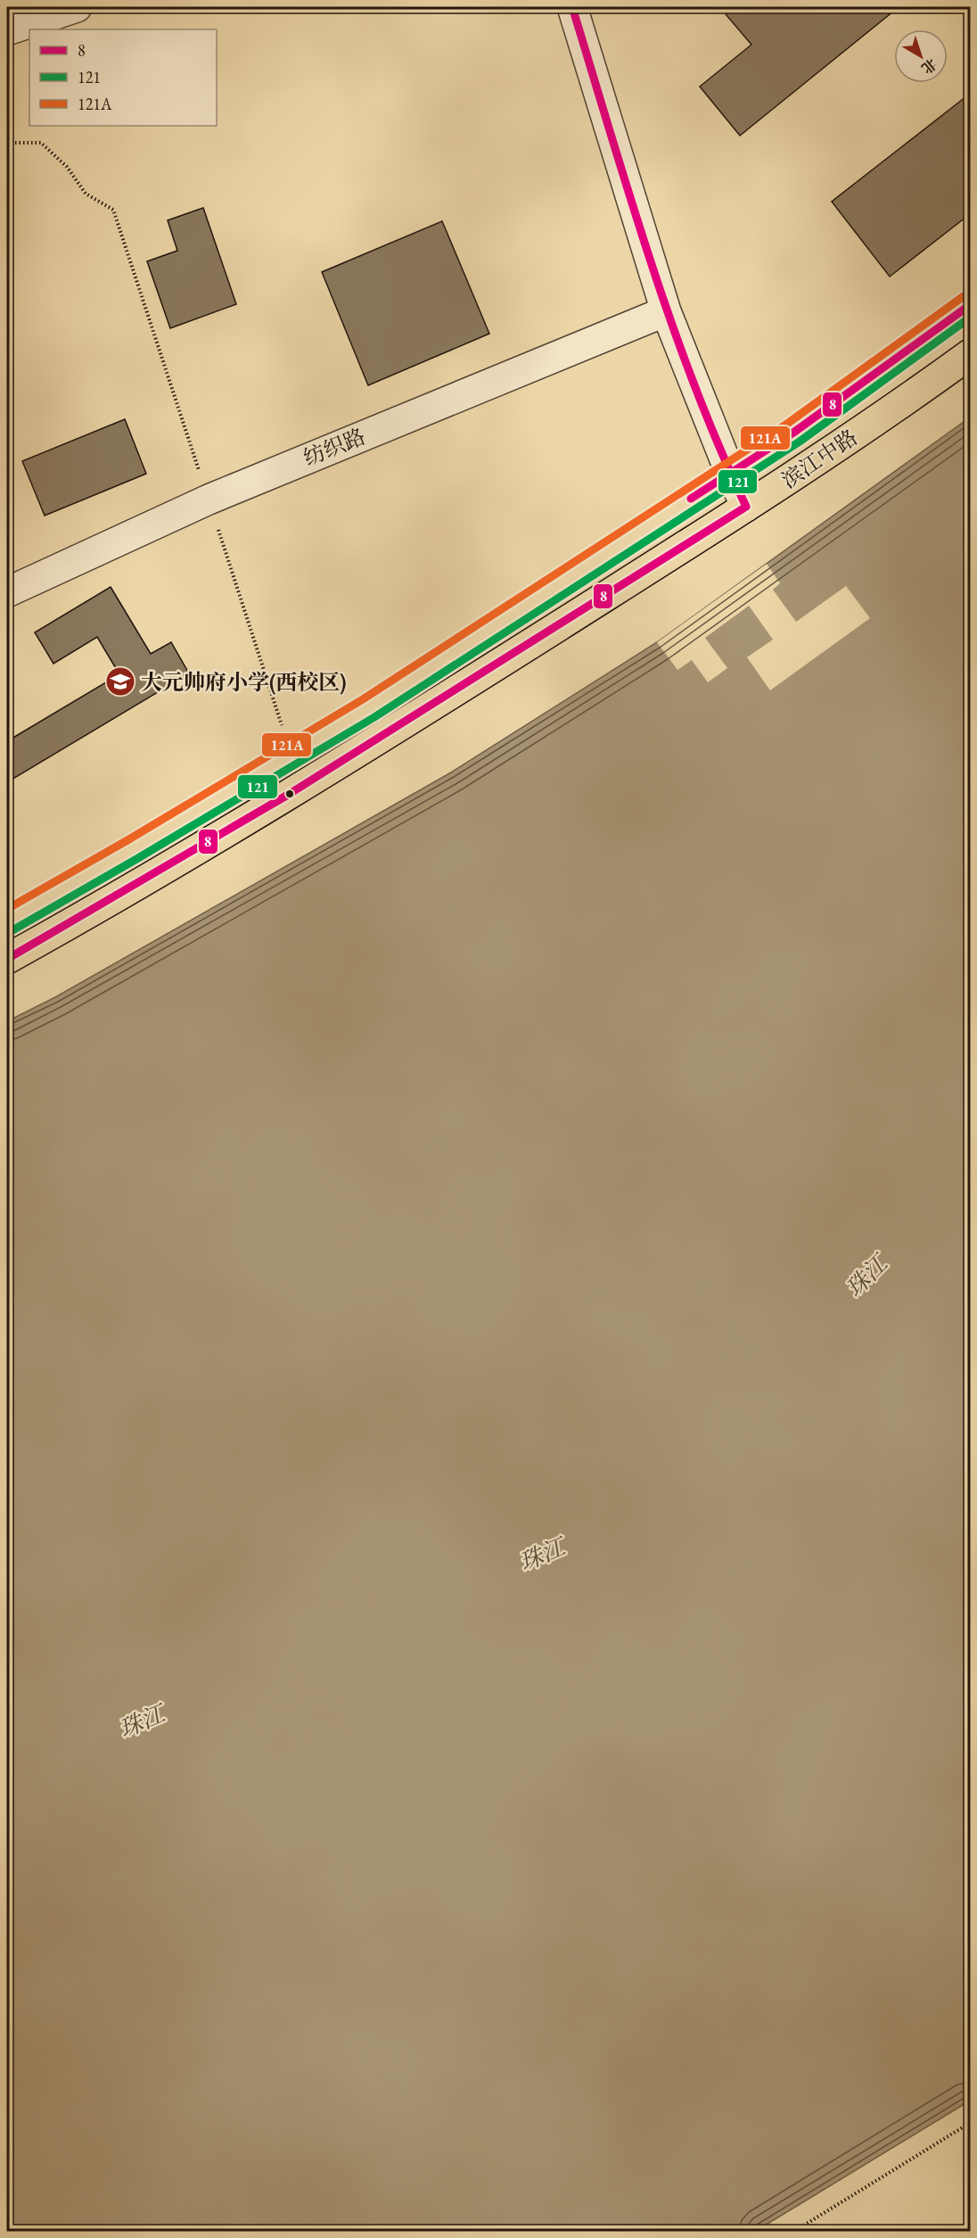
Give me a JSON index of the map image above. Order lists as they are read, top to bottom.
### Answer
{
  "streets": {
    "main road": ["滨江中路"],
    "street": ["纺织路"]
  },
  "water": ["珠江"],
  "places": {
    "school or university": ["大元帅府小学(西校区)"]
  },
  "lines": ["transit line 8", "transit line 121A", "transit line 121"],
  "legend": ["8", "121", "121A"],
  "north": "bottom right"
}
